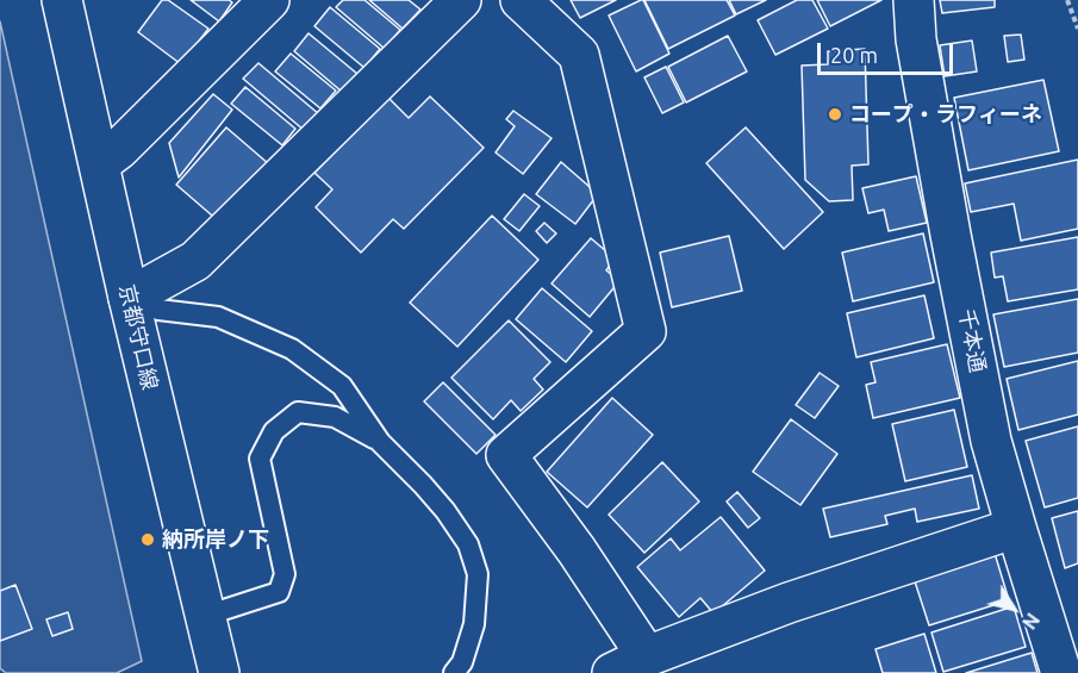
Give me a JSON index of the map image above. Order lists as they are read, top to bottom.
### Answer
{
  "streets": {
    "street": ["京都守口線", "千本通"]
  },
  "places": ["コープ・ラフィーネ", "納所岸ノ下"],
  "scale_bar": "20 m",
  "north": "bottom right"
}
